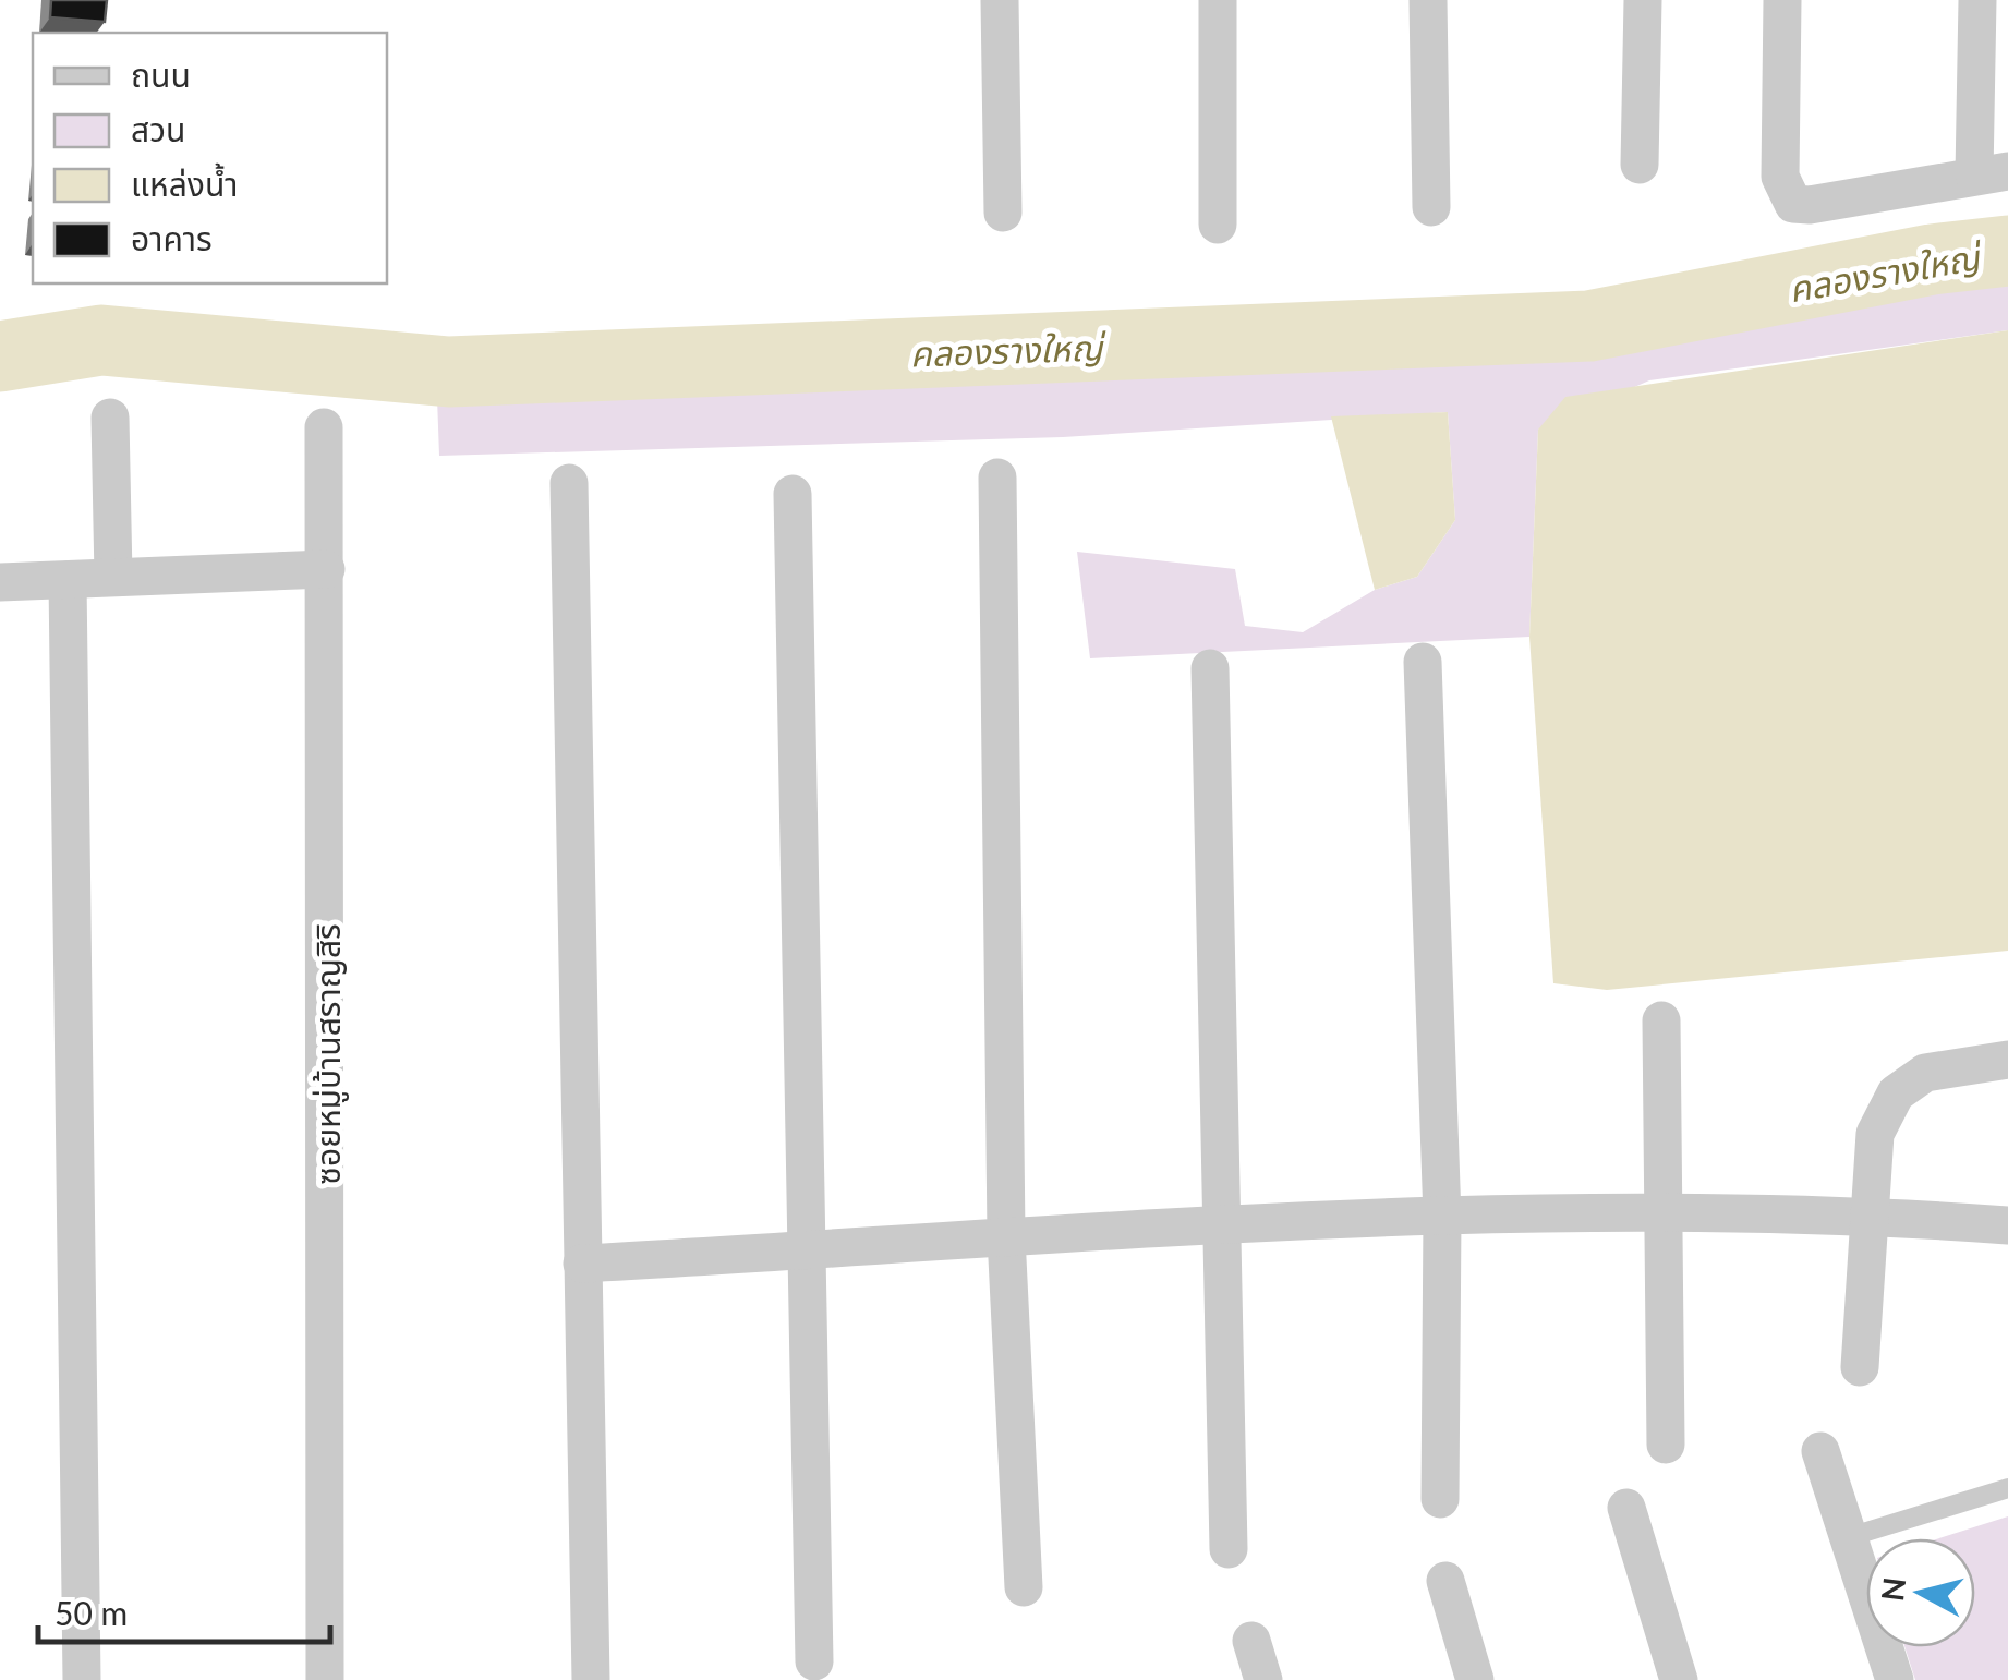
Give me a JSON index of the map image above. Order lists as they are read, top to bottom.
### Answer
{
  "streets": {
    "street": ["ซอยหมู่บ้านสราญสิริ"]
  },
  "water": ["คลองรางใหญ่"],
  "legend": [
    "ถนน",
    "สวน",
    "แหล่งน้ำ",
    "อาคาร"
  ],
  "scale_bar": "50 m",
  "north": "left"
}
